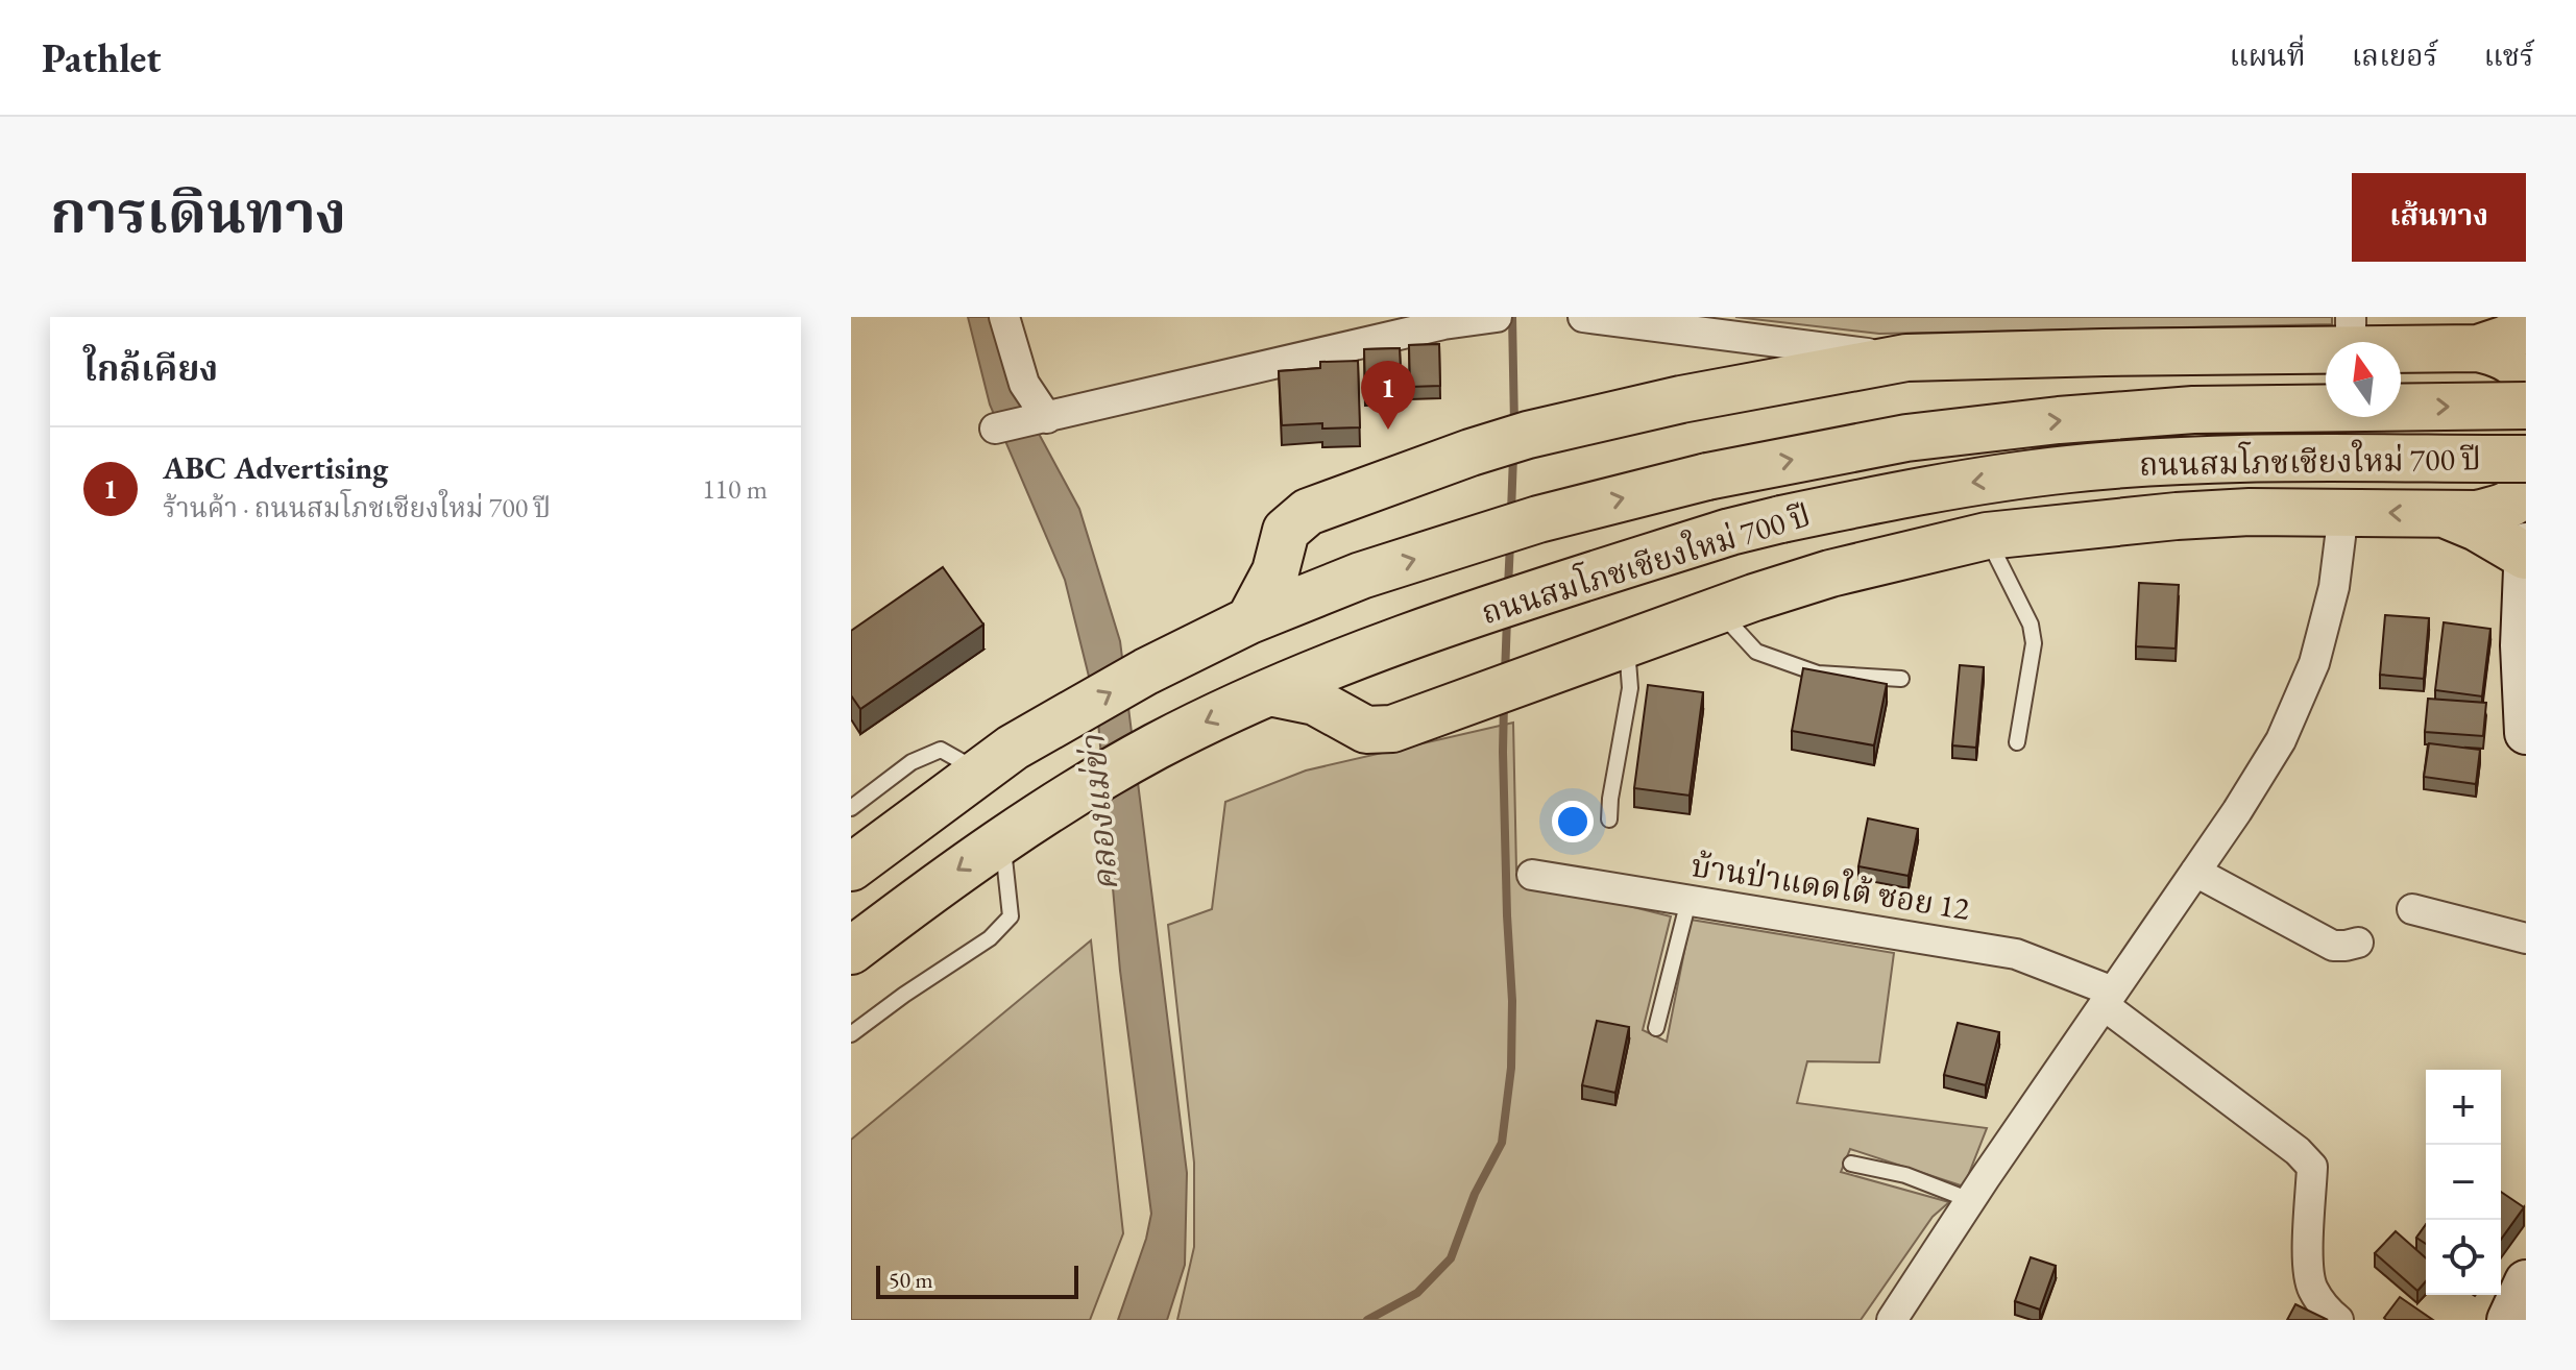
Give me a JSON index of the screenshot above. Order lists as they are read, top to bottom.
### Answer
{
  "streets": {
    "main road": ["ถนนสมโภชเชียงใหม่ 700 ปี"],
    "street": ["บ้านป่าแดดใต้ ซอย 12"]
  },
  "water": ["คลองแม่ข่า"],
  "scale_bar": "50 m",
  "north": "top",
  "page": {
    "header": "Pathlet",
    "nav": ["แผนที่", "เลเยอร์", "แชร์"],
    "title": "การเดินทาง",
    "buttons": "เส้นทาง",
    "heading": "ใกล้เคียง",
    "pins": "1",
    "list": [
      {
        "mark": "1",
        "name": "ABC Advertising",
        "note": "ร้านค้า · ถนนสมโภชเชียงใหม่ 700 ปี",
        "value": "110 m"
      }
    ],
    "map_buttons": ["+", "−"],
    "scale": "50 m"
  }
}
